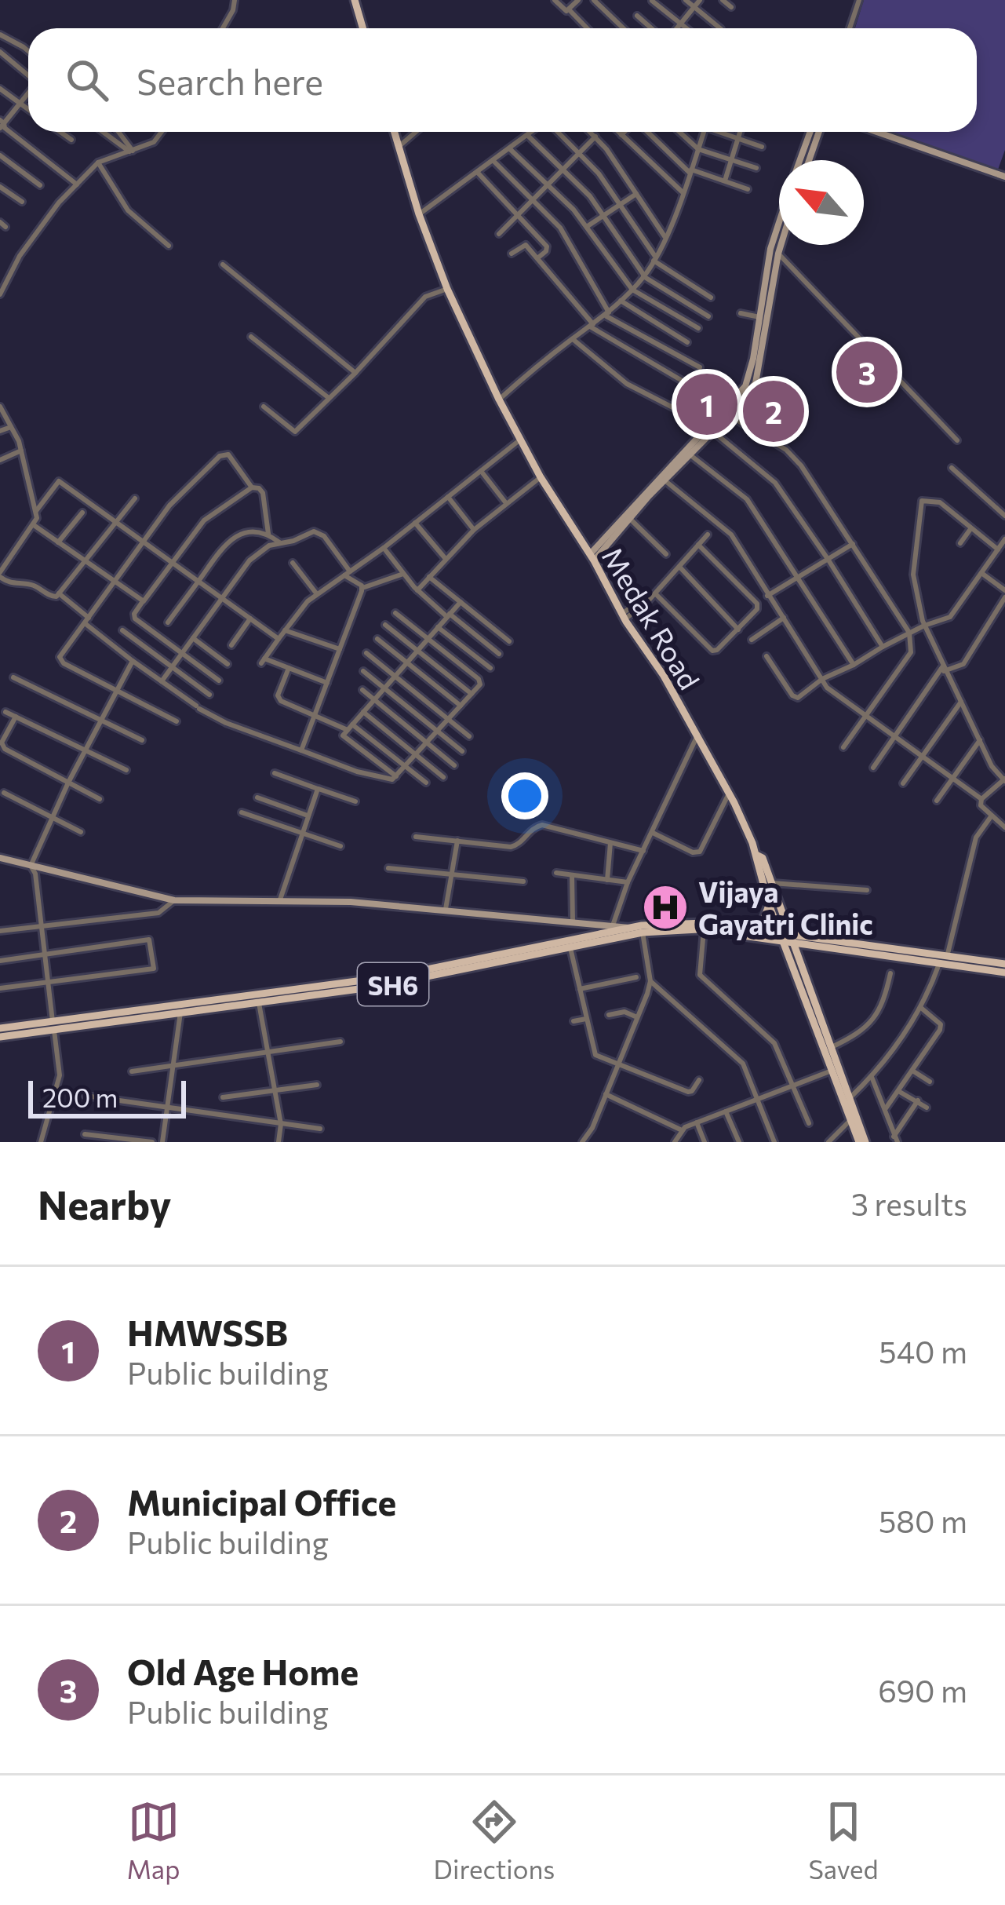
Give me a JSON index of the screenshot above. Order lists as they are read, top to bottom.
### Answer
{
  "streets": {
    "main road": ["Medak Road", "SH6"]
  },
  "crossings": [
    ["Medak Road", "SH6"]
  ],
  "places": {
    "hospital": ["Vijaya Gayatri Clinic"]
  },
  "scale_bar": "200 m",
  "north": "top left",
  "page": {
    "search": "Search here",
    "pins": ["3", "1", "2"],
    "scale": "200 m",
    "heading": ["Nearby", "3 results"],
    "list": [
      {
        "mark": "1",
        "name": "HMWSSB",
        "note": "Public building",
        "value": "540 m"
      },
      {
        "mark": "2",
        "name": "Municipal Office",
        "note": "Public building",
        "value": "580 m"
      },
      {
        "mark": "3",
        "name": "Old Age Home",
        "note": "Public building",
        "value": "690 m"
      }
    ],
    "nav": ["Map", "Directions", "Saved"]
  }
}
